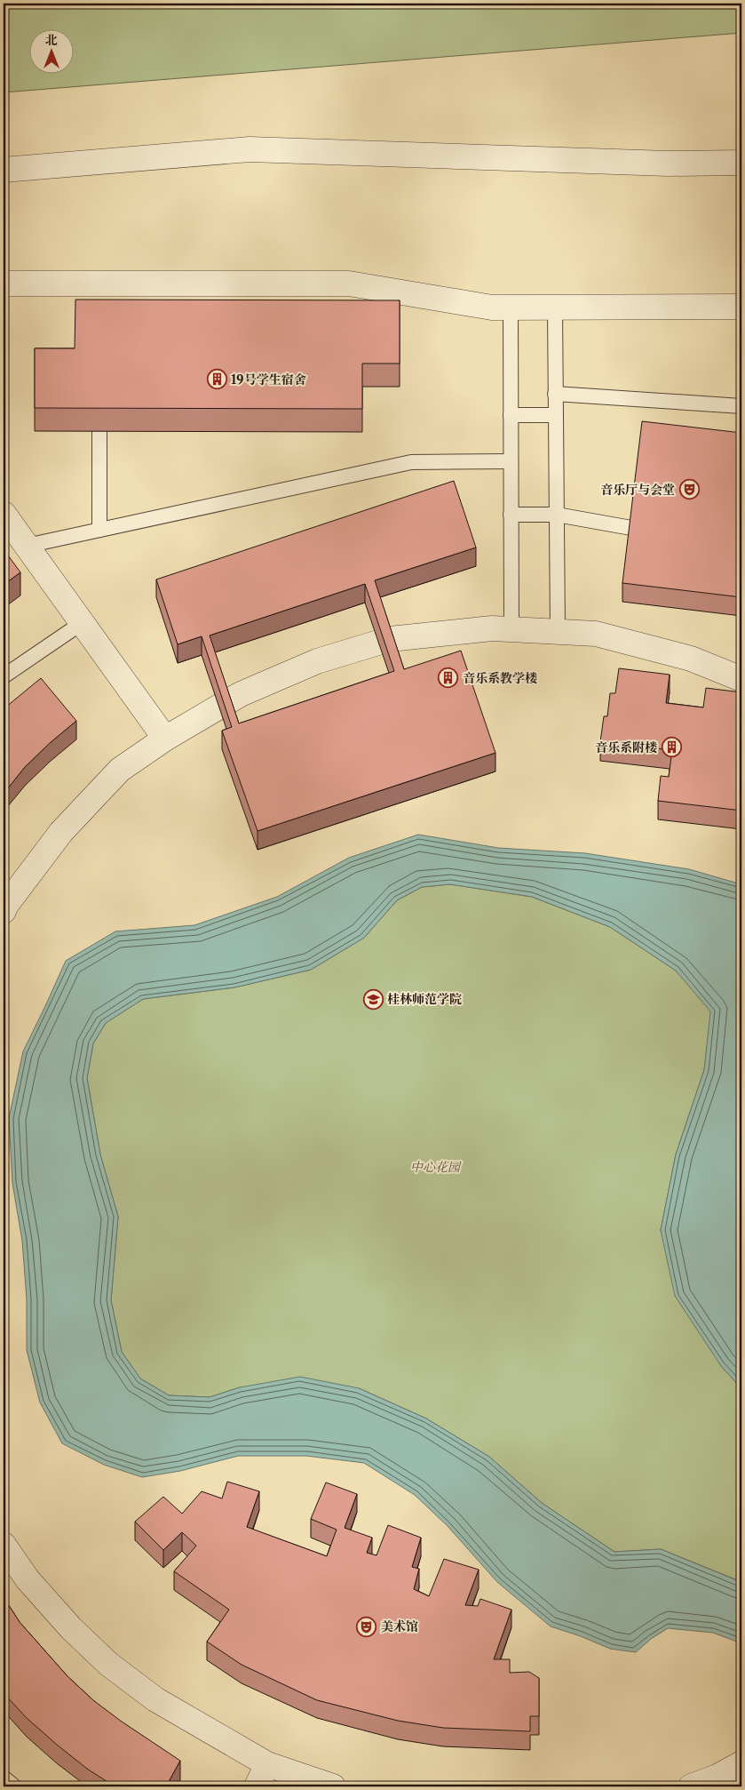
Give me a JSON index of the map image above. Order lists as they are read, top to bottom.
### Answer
{
  "parks": ["中心花园"],
  "places": {
    "building": ["19号学生宿舍", "音乐系教学楼", "音乐系附楼"],
    "theatre": ["音乐厅与会堂", "美术馆"],
    "school or university": ["桂林师范学院"]
  },
  "north": "top"
}
